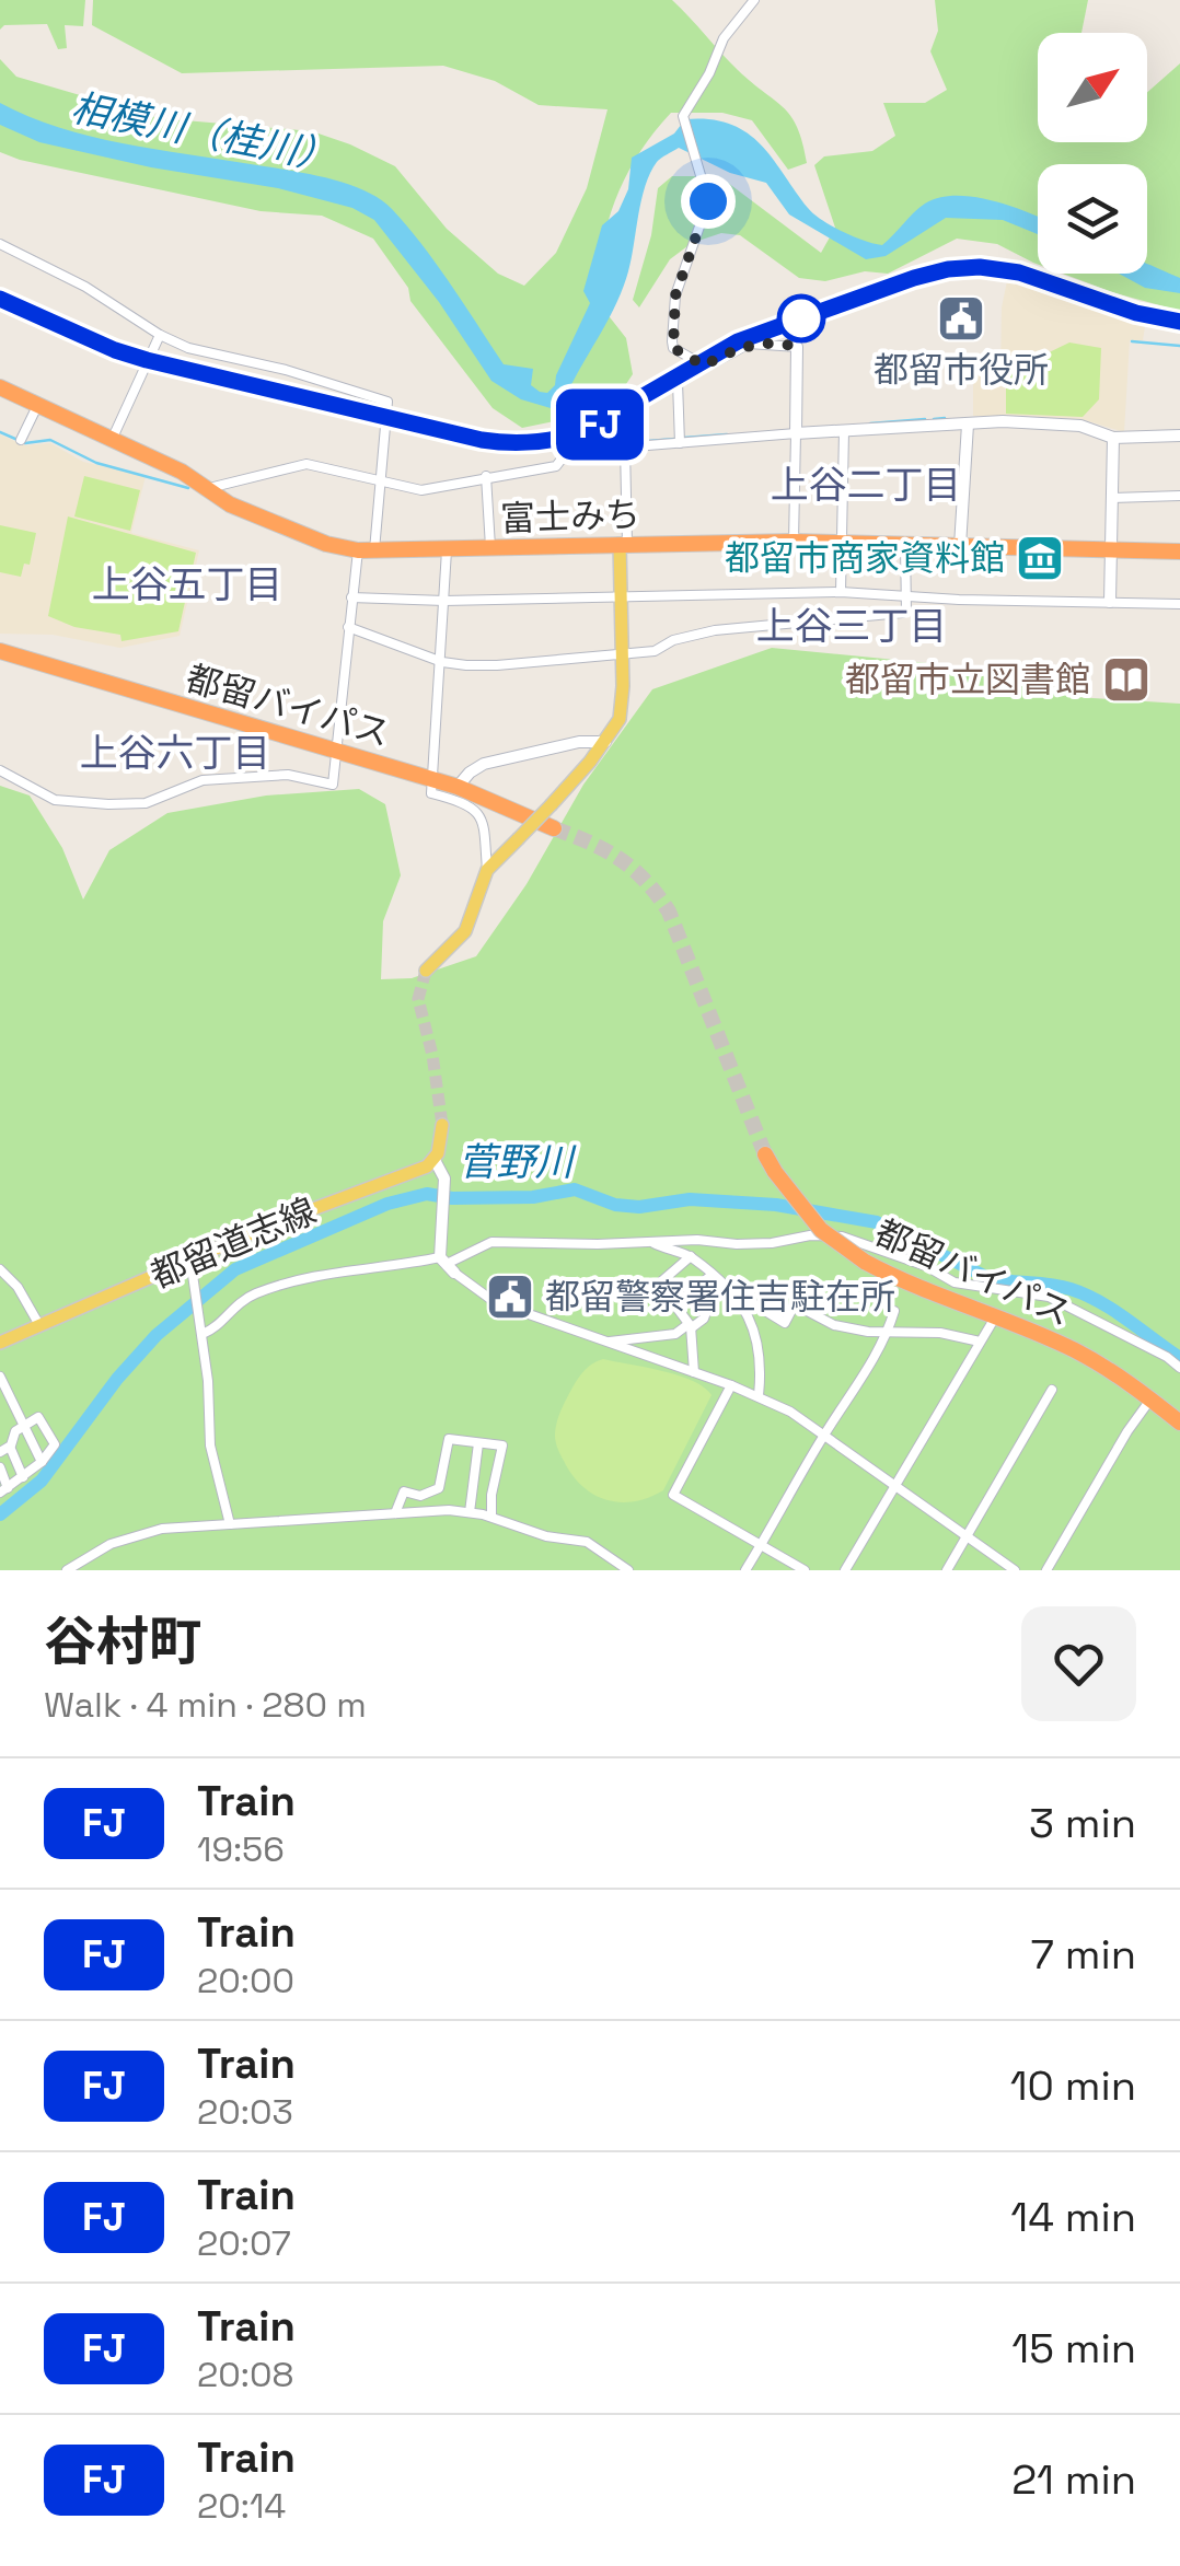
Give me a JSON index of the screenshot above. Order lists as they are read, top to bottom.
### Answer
{
  "streets": {
    "highway": ["富士みち", "都留バイパス"],
    "main road": ["都留道志線"]
  },
  "districts": [
    "上谷二丁目",
    "上谷五丁目",
    "上谷三丁目",
    "上谷六丁目"
  ],
  "water": ["相模川（桂川）", "菅野川"],
  "places": {
    "public building": ["都留市役所", "都留警察署住吉駐在所"],
    "museum": ["都留市商家資料館"],
    "library": ["都留市立図書館"]
  },
  "north": "top right",
  "page": {
    "on_map": "FJ",
    "heading": ["谷村町", "Walk · 4 min · 280 m"],
    "list": [
      {
        "mark": "FJ",
        "name": "Train",
        "note": "19:56",
        "value": "3 min"
      },
      {
        "mark": "FJ",
        "name": "Train",
        "note": "20:00",
        "value": "7 min"
      },
      {
        "mark": "FJ",
        "name": "Train",
        "note": "20:03",
        "value": "10 min"
      },
      {
        "mark": "FJ",
        "name": "Train",
        "note": "20:07",
        "value": "14 min"
      },
      {
        "mark": "FJ",
        "name": "Train",
        "note": "20:08",
        "value": "15 min"
      },
      {
        "mark": "FJ",
        "name": "Train",
        "note": "20:14",
        "value": "21 min"
      }
    ]
  }
}
